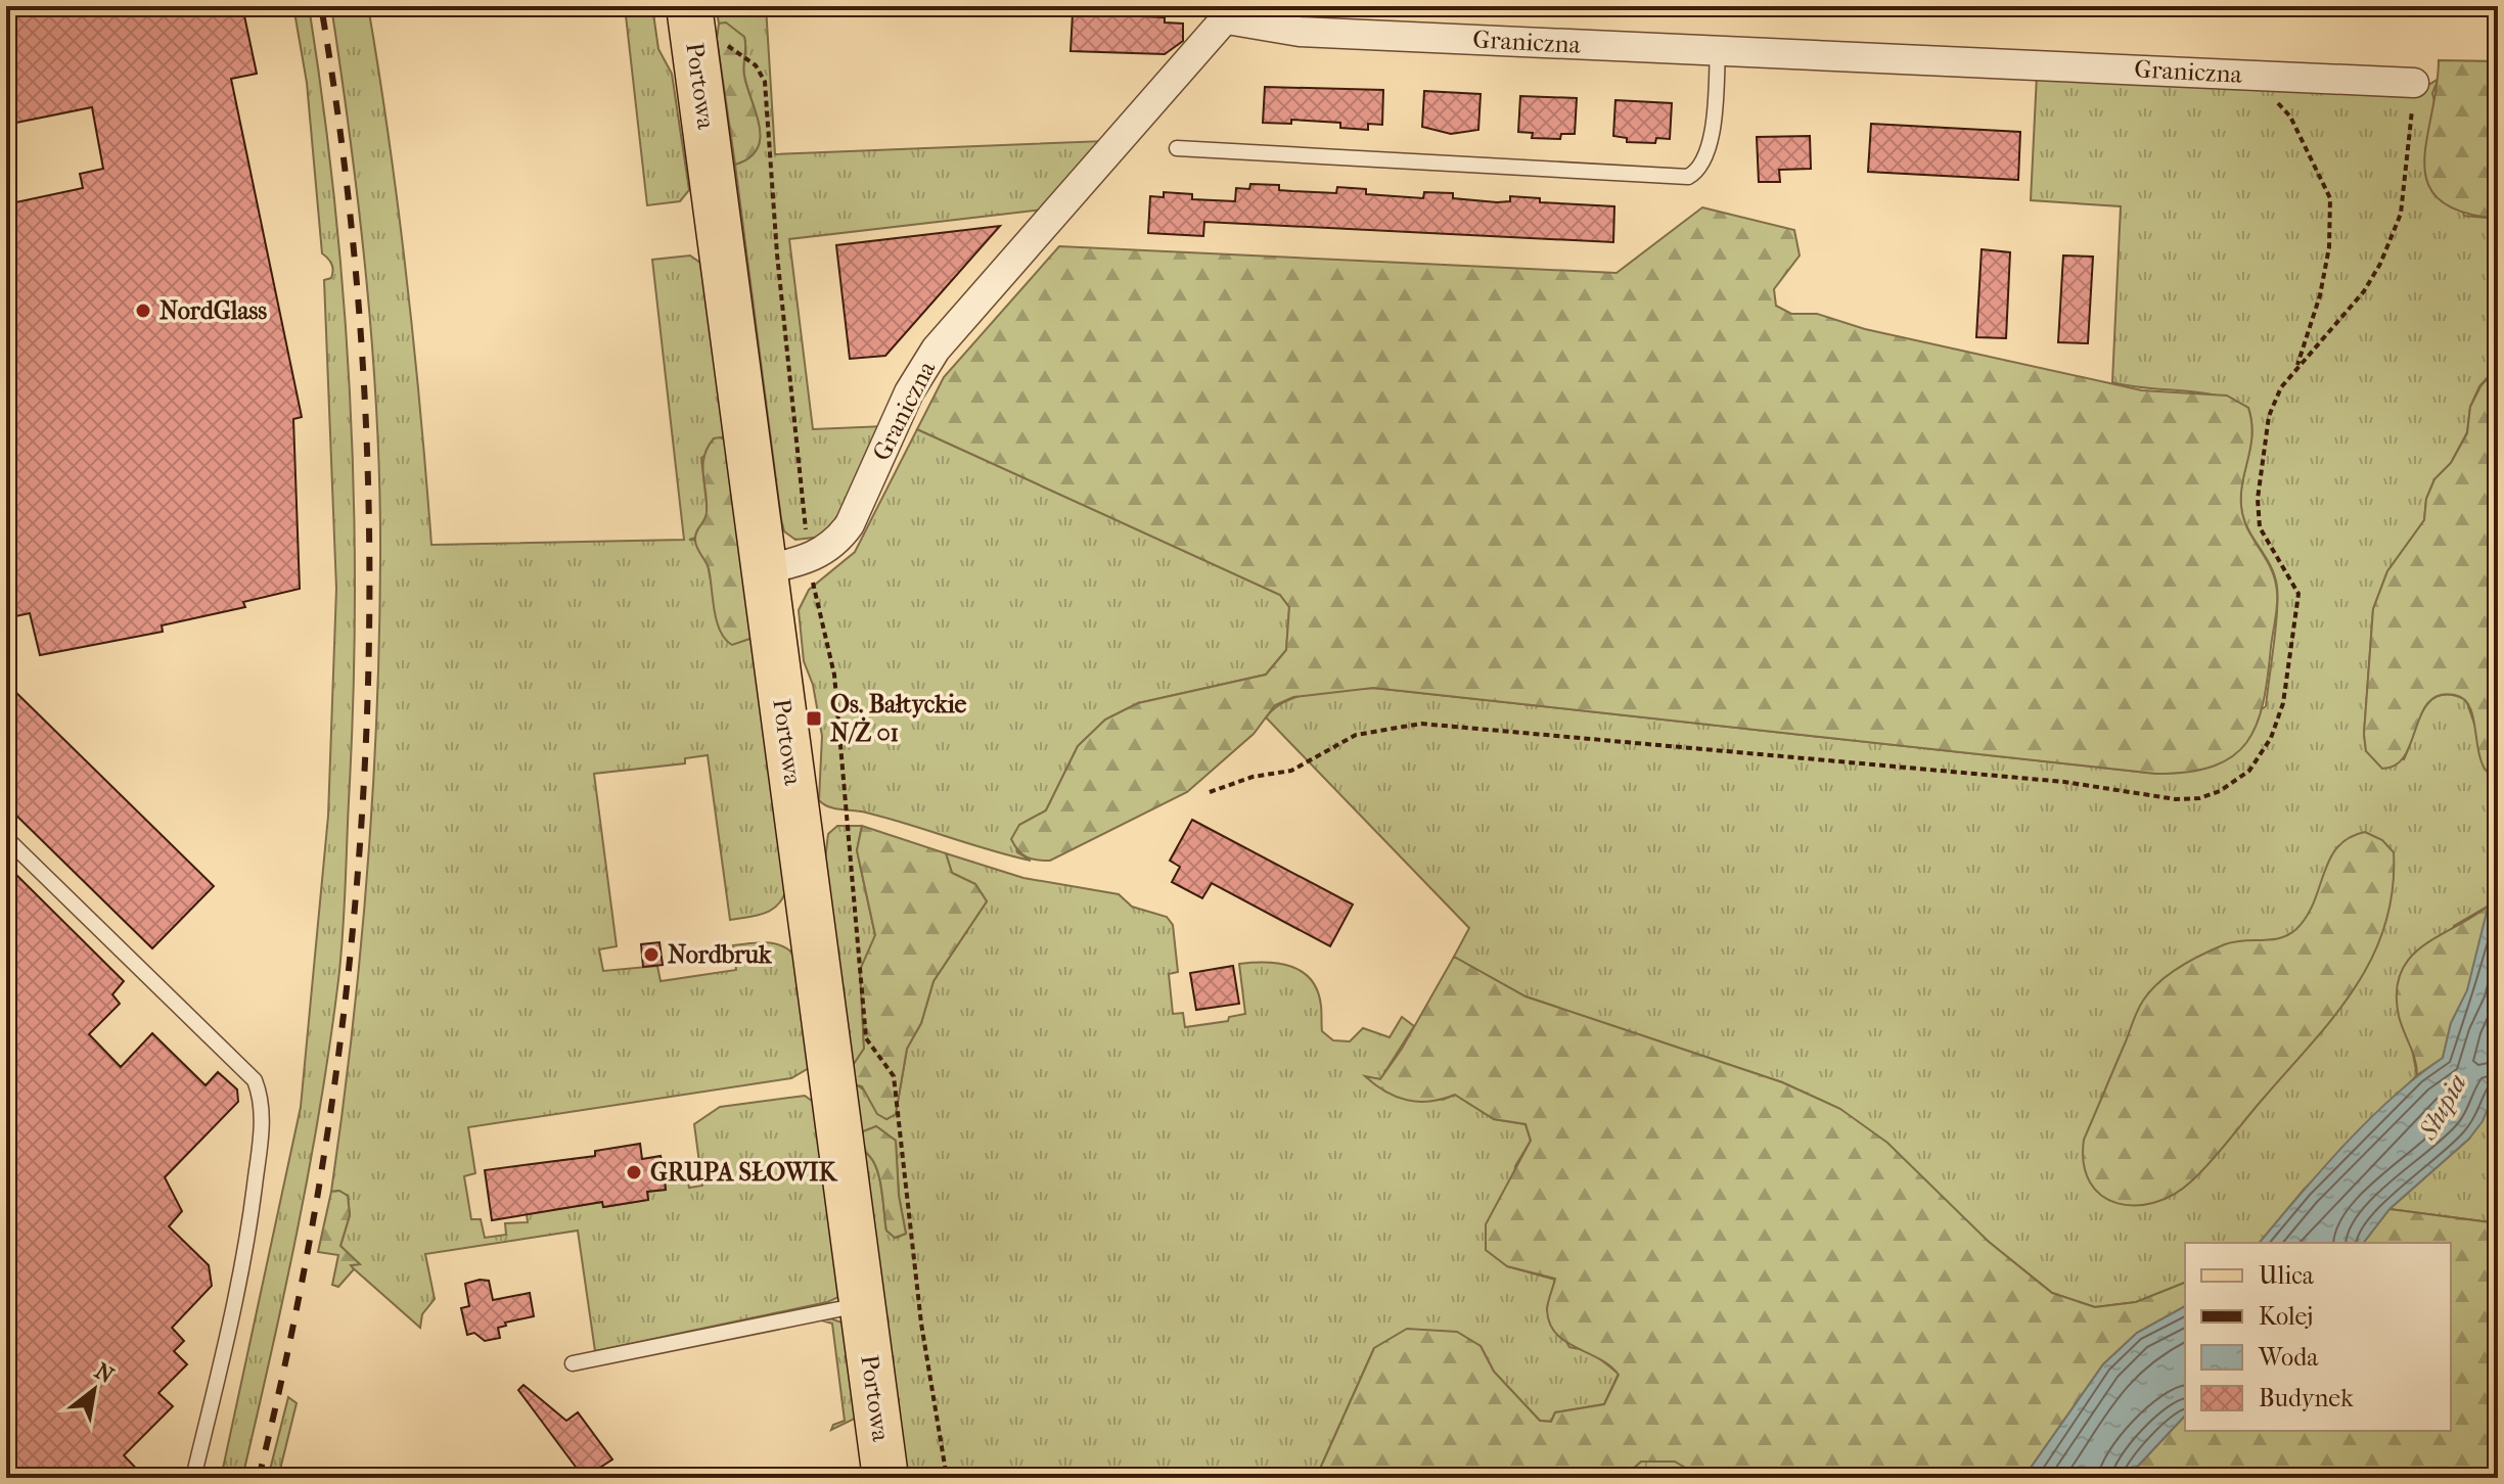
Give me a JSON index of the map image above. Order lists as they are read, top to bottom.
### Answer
{
  "streets": {
    "main road": ["Portowa"],
    "street": ["Graniczna"]
  },
  "crossings": [
    ["Graniczna", "Portowa"]
  ],
  "water": ["Słupia"],
  "places": {
    "other": ["NordGlass", "Nordbruk", "GRUPA SŁOWIK"],
    "transit": ["Os. Bałtyckie N/Ż 01"]
  },
  "legend": [
    "Ulica",
    "Kolej",
    "Woda",
    "Budynek"
  ],
  "north": "top right"
}
